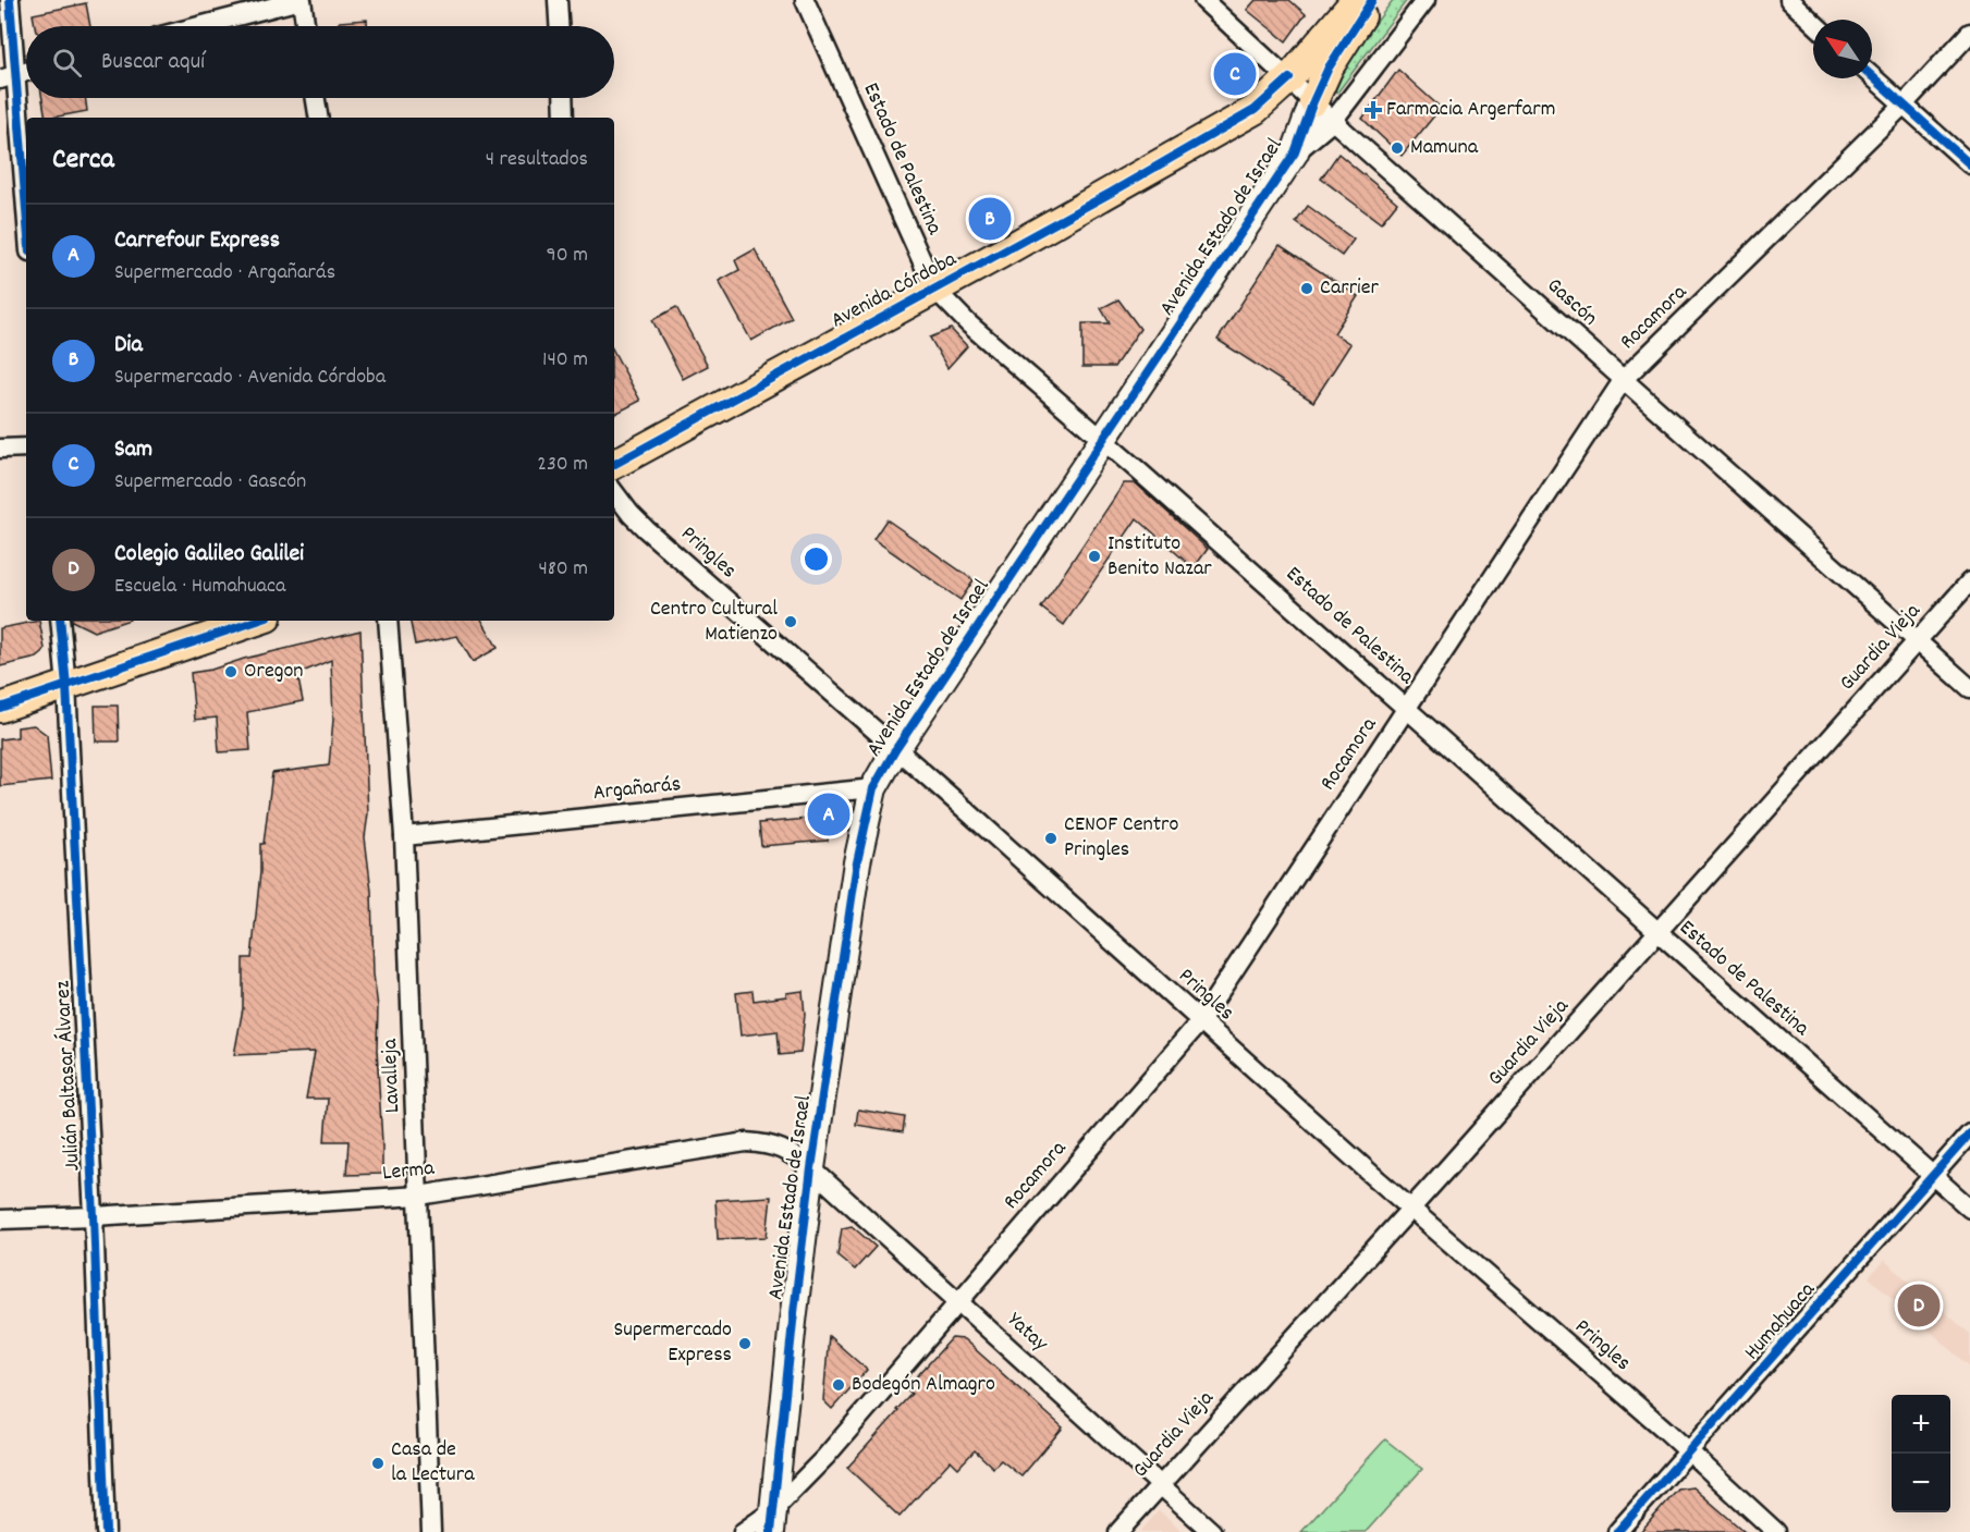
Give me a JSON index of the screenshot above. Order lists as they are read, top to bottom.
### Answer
{
  "streets": {
    "main road": ["Avenida Estado de Israel", "Avenida Córdoba"],
    "street": [
      "Estado de Palestina",
      "Gascón",
      "Rocamora",
      "Pringles",
      "Guardia Vieja",
      "Argañarás",
      "Julián Baltasar Álvarez",
      "Lavalleja",
      "Lerma",
      "Humahuaca",
      "Yatay"
    ]
  },
  "crossings": [
    ["Estado de Palestina", "Avenida Estado de Israel"],
    ["Estado de Palestina", "Avenida Córdoba"],
    ["Estado de Palestina", "Rocamora"],
    ["Estado de Palestina", "Guardia Vieja"],
    ["Estado de Palestina", "Humahuaca"],
    ["Avenida Estado de Israel", "Gascón"],
    ["Avenida Estado de Israel", "Rocamora"],
    ["Avenida Estado de Israel", "Pringles"],
    ["Avenida Estado de Israel", "Argañarás"],
    ["Avenida Estado de Israel", "Lerma"],
    ["Avenida Estado de Israel", "Yatay"],
    ["Avenida Córdoba", "Gascón"],
    ["Gascón", "Rocamora"],
    ["Gascón", "Guardia Vieja"],
    ["Rocamora", "Pringles"],
    ["Rocamora", "Yatay"],
    ["Pringles", "Guardia Vieja"],
    ["Pringles", "Humahuaca"],
    ["Guardia Vieja", "Yatay"],
    ["Argañarás", "Lavalleja"],
    ["Julián Baltasar Álvarez", "Lerma"],
    ["Lavalleja", "Lerma"],
    ["Lerma", "Yatay"]
  ],
  "places": {
    "health": ["Farmacia Argerfarm"],
    "other": [
      "Mamuna",
      "Carrier",
      "Instituto Benito Nazar",
      "Centro Cultural Matienzo",
      "Oregon",
      "CENOF Centro Pringles",
      "Supermercado Express",
      "Bodegón Almagro",
      "Casa de la Lectura"
    ]
  },
  "north": "top left",
  "page": {
    "search": "Buscar aquí",
    "pins": [
      "C",
      "B",
      "A",
      "D"
    ],
    "heading": ["Cerca", "4 resultados"],
    "list": [
      {
        "mark": "A",
        "name": "Carrefour Express",
        "note": "Supermercado · Argañarás",
        "value": "90 m"
      },
      {
        "mark": "B",
        "name": "Dia",
        "note": "Supermercado · Avenida Córdoba",
        "value": "140 m"
      },
      {
        "mark": "C",
        "name": "Sam",
        "note": "Supermercado · Gascón",
        "value": "230 m"
      },
      {
        "mark": "D",
        "name": "Colegio Galileo Galilei",
        "note": "Escuela · Humahuaca",
        "value": "480 m"
      }
    ],
    "map_buttons": ["+", "−"]
  }
}
